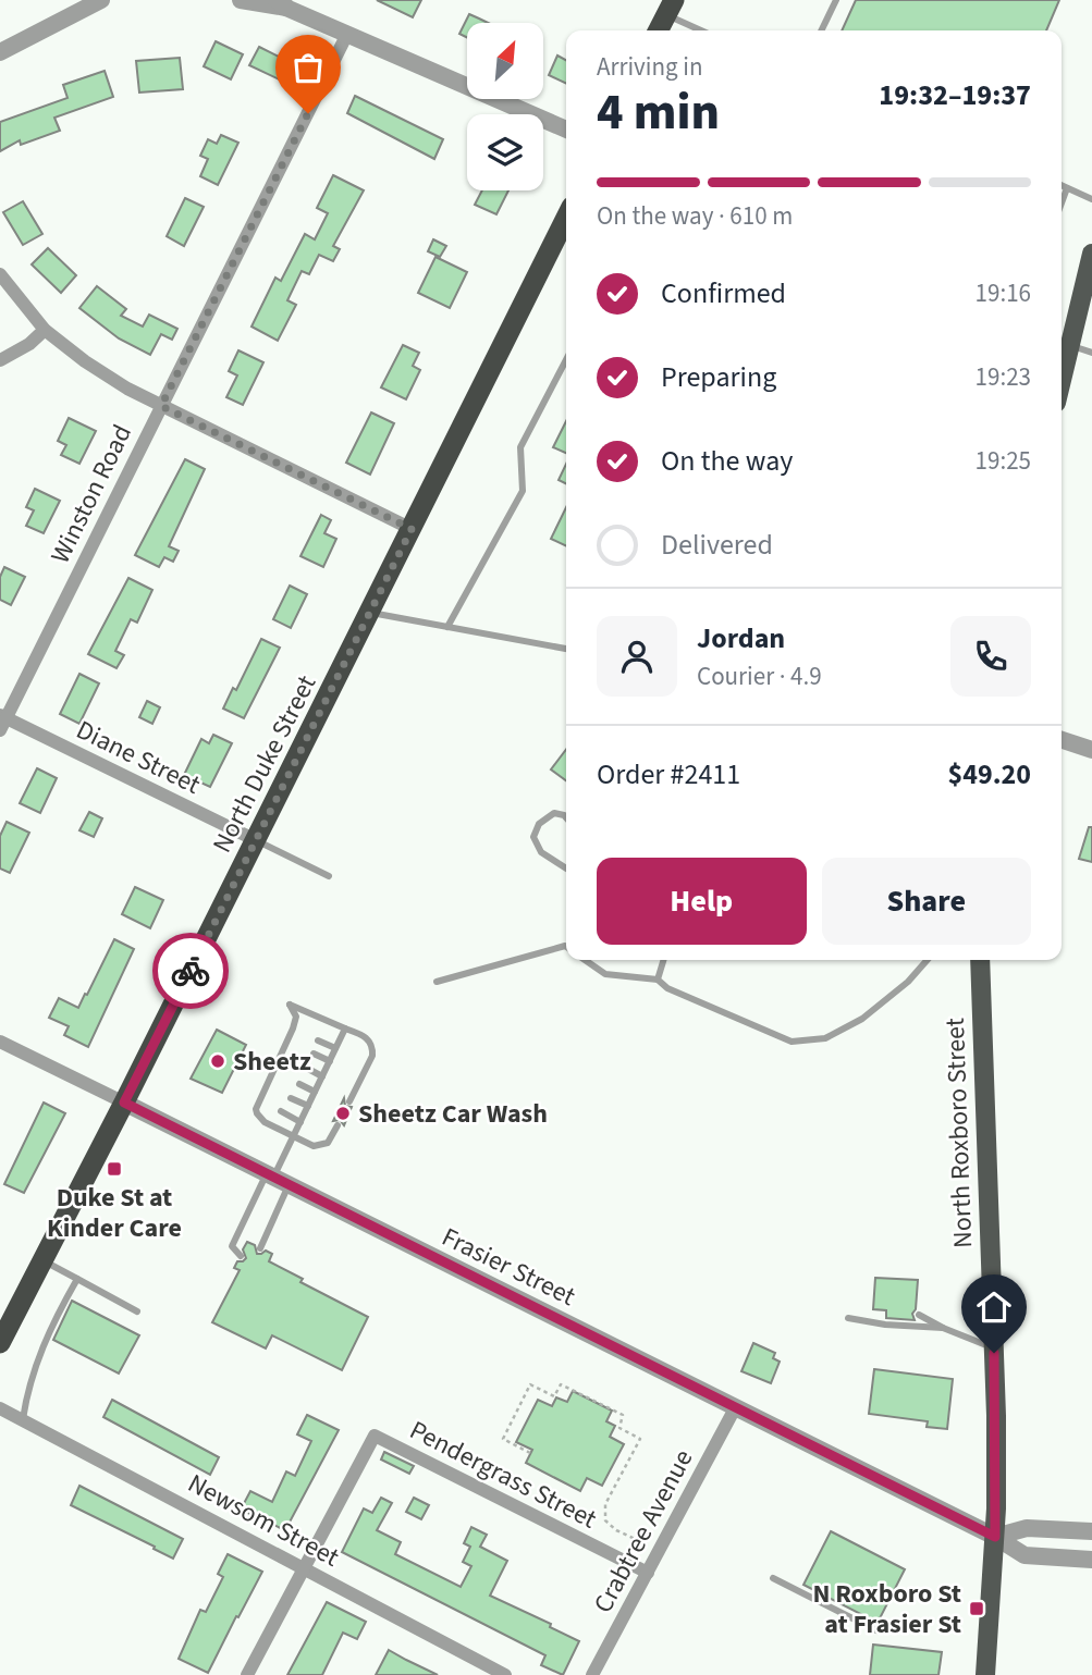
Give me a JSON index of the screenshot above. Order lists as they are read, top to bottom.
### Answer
{
  "streets": {
    "highway": ["North Duke Street"],
    "main road": ["North Roxboro Street"],
    "street": [
      "Winston Road",
      "Diane Street",
      "Frasier Street",
      "Pendergrass Street",
      "Newsom Street",
      "Crabtree Avenue"
    ]
  },
  "crossings": [
    ["Winston Road", "Diane Street"],
    ["Diane Street", "North Duke Street"],
    ["North Duke Street", "Frasier Street"],
    ["North Roxboro Street", "Frasier Street"],
    ["Frasier Street", "Crabtree Avenue"],
    ["Pendergrass Street", "Newsom Street"],
    ["Pendergrass Street", "Crabtree Avenue"]
  ],
  "places": {
    "other": ["Sheetz", "Sheetz Car Wash"],
    "transit": ["Duke St at Kinder Care", "N Roxboro St at Frasier St"]
  },
  "north": "top right",
  "page": {
    "heading": ["4 min", "Arriving in", "19:32–19:37"],
    "panel": [
      "Jordan",
      "Courier · 4.9",
      "Order #2411",
      "$49.20"
    ],
    "bar": "On the way · 610 m",
    "list": [
      ["Confirmed", "19:16"],
      ["Preparing", "19:23"],
      ["On the way", "19:25"],
      "Delivered"
    ],
    "buttons": ["Help", "Share"]
  }
}
